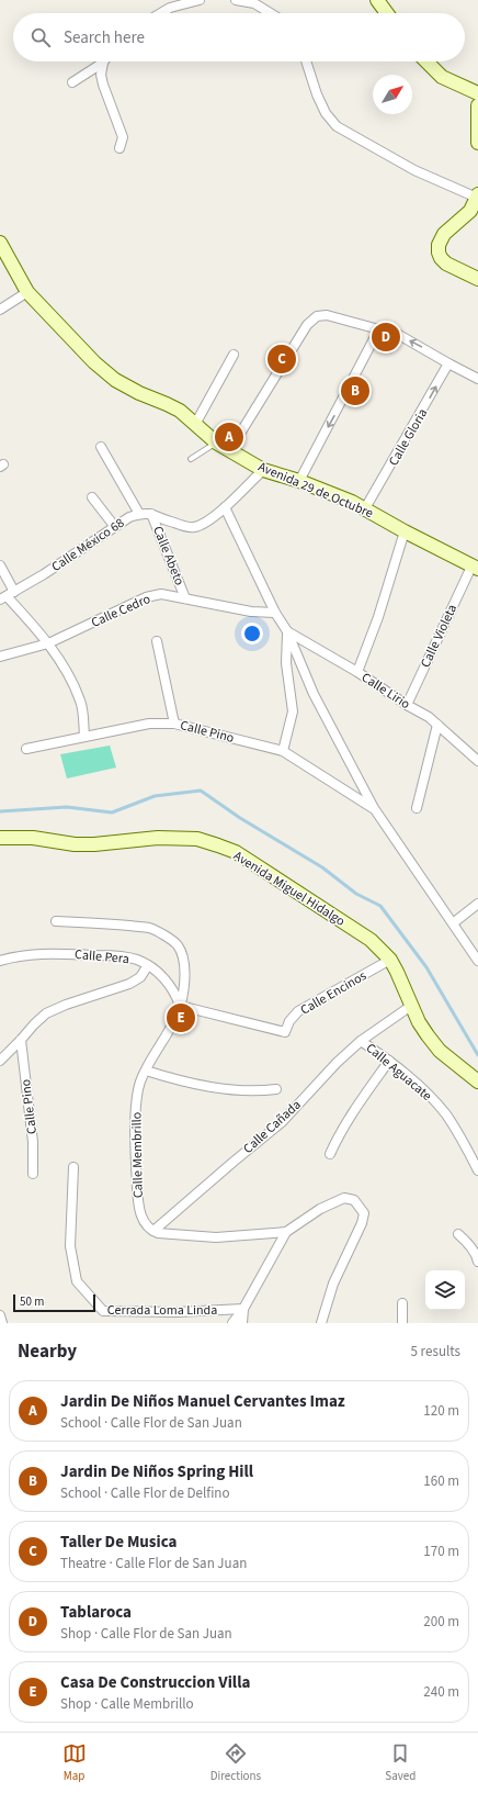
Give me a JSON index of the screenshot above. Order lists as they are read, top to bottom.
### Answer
{
  "streets": {
    "street": [
      "Calle Gloria",
      "Avenida 29 de Octubre",
      "Calle México 68",
      "Calle Abeto",
      "Calle Cedro",
      "Calle Violeta",
      "Calle Lirio",
      "Calle Pino",
      "Avenida Miguel Hidalgo",
      "Calle Pera",
      "Calle Encinos",
      "Calle Aguacate",
      "Calle Cañada",
      "Calle Membrillo",
      "Cerrada Loma Linda"
    ]
  },
  "crossings": [
    ["Calle Gloria", "Avenida 29 de Octubre"],
    ["Avenida 29 de Octubre", "Calle México 68"],
    ["Avenida 29 de Octubre", "Calle Violeta"],
    ["Calle México 68", "Calle Abeto"],
    ["Calle México 68", "Calle Pino"],
    ["Calle Abeto", "Calle Cedro"],
    ["Calle Cedro", "Calle Pino"],
    ["Calle Violeta", "Calle Lirio"],
    ["Calle Lirio", "Calle Pino"],
    ["Avenida Miguel Hidalgo", "Calle Encinos"],
    ["Avenida Miguel Hidalgo", "Calle Cañada"],
    ["Calle Pera", "Calle Encinos"],
    ["Calle Pera", "Calle Membrillo"],
    ["Calle Encinos", "Calle Membrillo"],
    ["Calle Aguacate", "Calle Cañada"],
    ["Calle Cañada", "Calle Membrillo"]
  ],
  "scale_bar": "50 m",
  "north": "top right",
  "page": {
    "search": "Search here",
    "pins": [
      "D",
      "C",
      "B",
      "A",
      "E"
    ],
    "scale": "50 m",
    "heading": ["Nearby", "5 results"],
    "list": [
      {
        "mark": "A",
        "name": "Jardin De Niños Manuel Cervantes Imaz",
        "note": "School · Calle Flor de San Juan",
        "value": "120 m"
      },
      {
        "mark": "B",
        "name": "Jardin De Niños Spring Hill",
        "note": "School · Calle Flor de Delfino",
        "value": "160 m"
      },
      {
        "mark": "C",
        "name": "Taller De Musica",
        "note": "Theatre · Calle Flor de San Juan",
        "value": "170 m"
      },
      {
        "mark": "D",
        "name": "Tablaroca",
        "note": "Shop · Calle Flor de San Juan",
        "value": "200 m"
      },
      {
        "mark": "E",
        "name": "Casa De Construccion Villa",
        "note": "Shop · Calle Membrillo",
        "value": "240 m"
      }
    ],
    "nav": ["Map", "Directions", "Saved"]
  }
}
